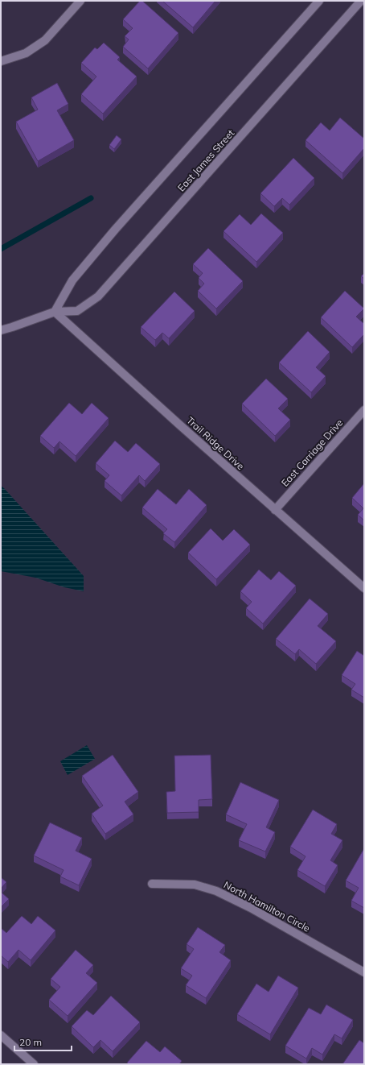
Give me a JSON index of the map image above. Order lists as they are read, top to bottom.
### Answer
{
  "streets": {
    "street": [
      "East James Street",
      "Trail Ridge Drive",
      "East Carriage Drive",
      "North Hamilton Circle"
    ]
  },
  "crossings": [
    ["East James Street", "Trail Ridge Drive"],
    ["Trail Ridge Drive", "East Carriage Drive"]
  ],
  "scale_bar": "20 m"
}
